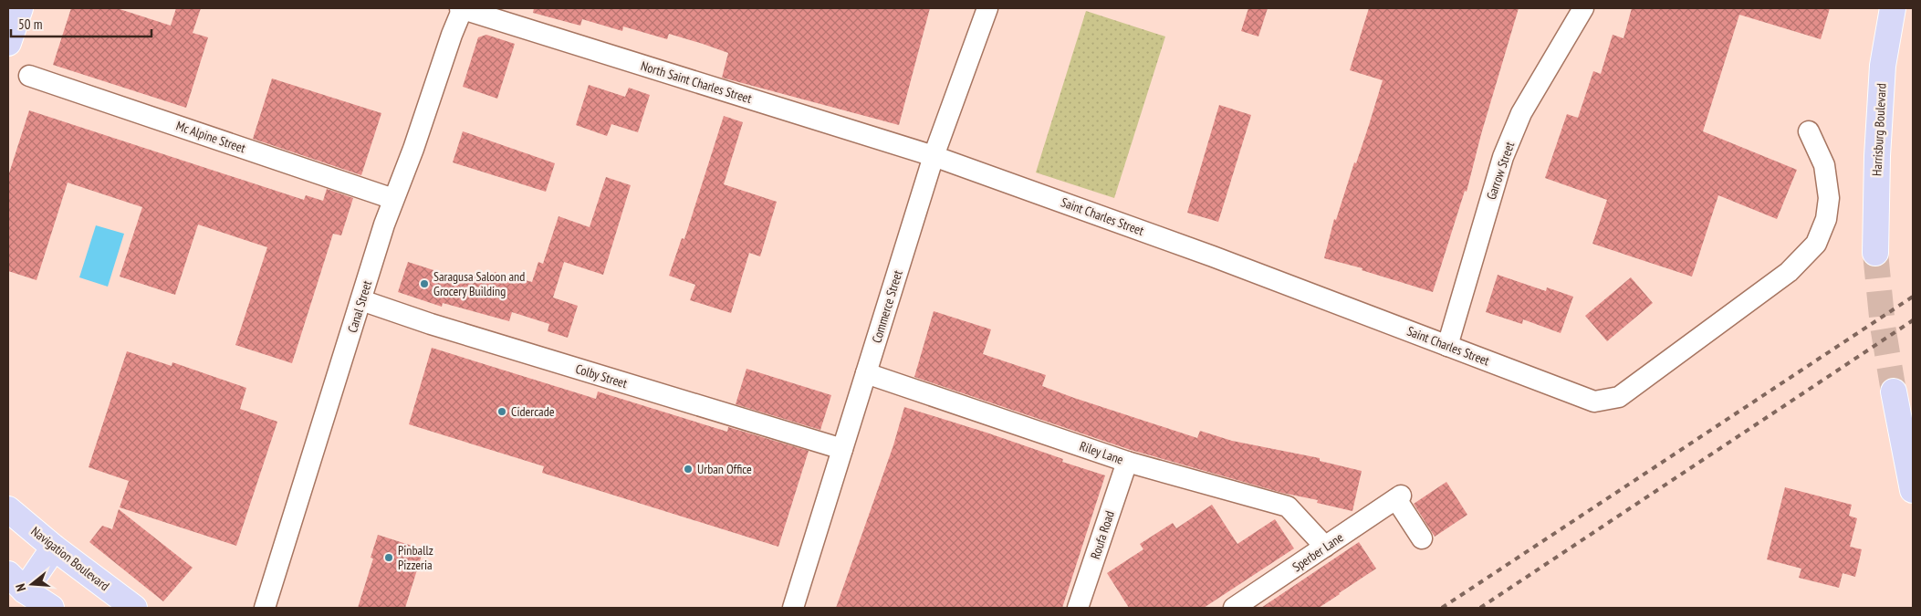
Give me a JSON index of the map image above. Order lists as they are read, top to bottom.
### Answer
{
  "streets": {
    "main road": ["Harrisburg Boulevard", "Navigation Boulevard"],
    "street": [
      "North Saint Charles Street",
      "Mc Alpine Street",
      "Garrow Street",
      "Saint Charles Street",
      "Canal Street",
      "Commerce Street",
      "Colby Street",
      "Riley Lane",
      "Roufa Road",
      "Sperber Lane"
    ]
  },
  "crossings": [
    ["North Saint Charles Street", "Saint Charles Street"],
    ["North Saint Charles Street", "Canal Street"],
    ["North Saint Charles Street", "Commerce Street"],
    ["Mc Alpine Street", "Canal Street"],
    ["Garrow Street", "Saint Charles Street"],
    ["Saint Charles Street", "Commerce Street"],
    ["Canal Street", "Colby Street"],
    ["Commerce Street", "Colby Street"],
    ["Commerce Street", "Riley Lane"],
    ["Riley Lane", "Roufa Road"],
    ["Riley Lane", "Sperber Lane"]
  ],
  "places": [
    "Saragusa Saloon and Grocery Building",
    "Cidercade",
    "Urban Office",
    "Pinballz Pizzeria"
  ],
  "scale_bar": "50 m",
  "north": "left"
}
